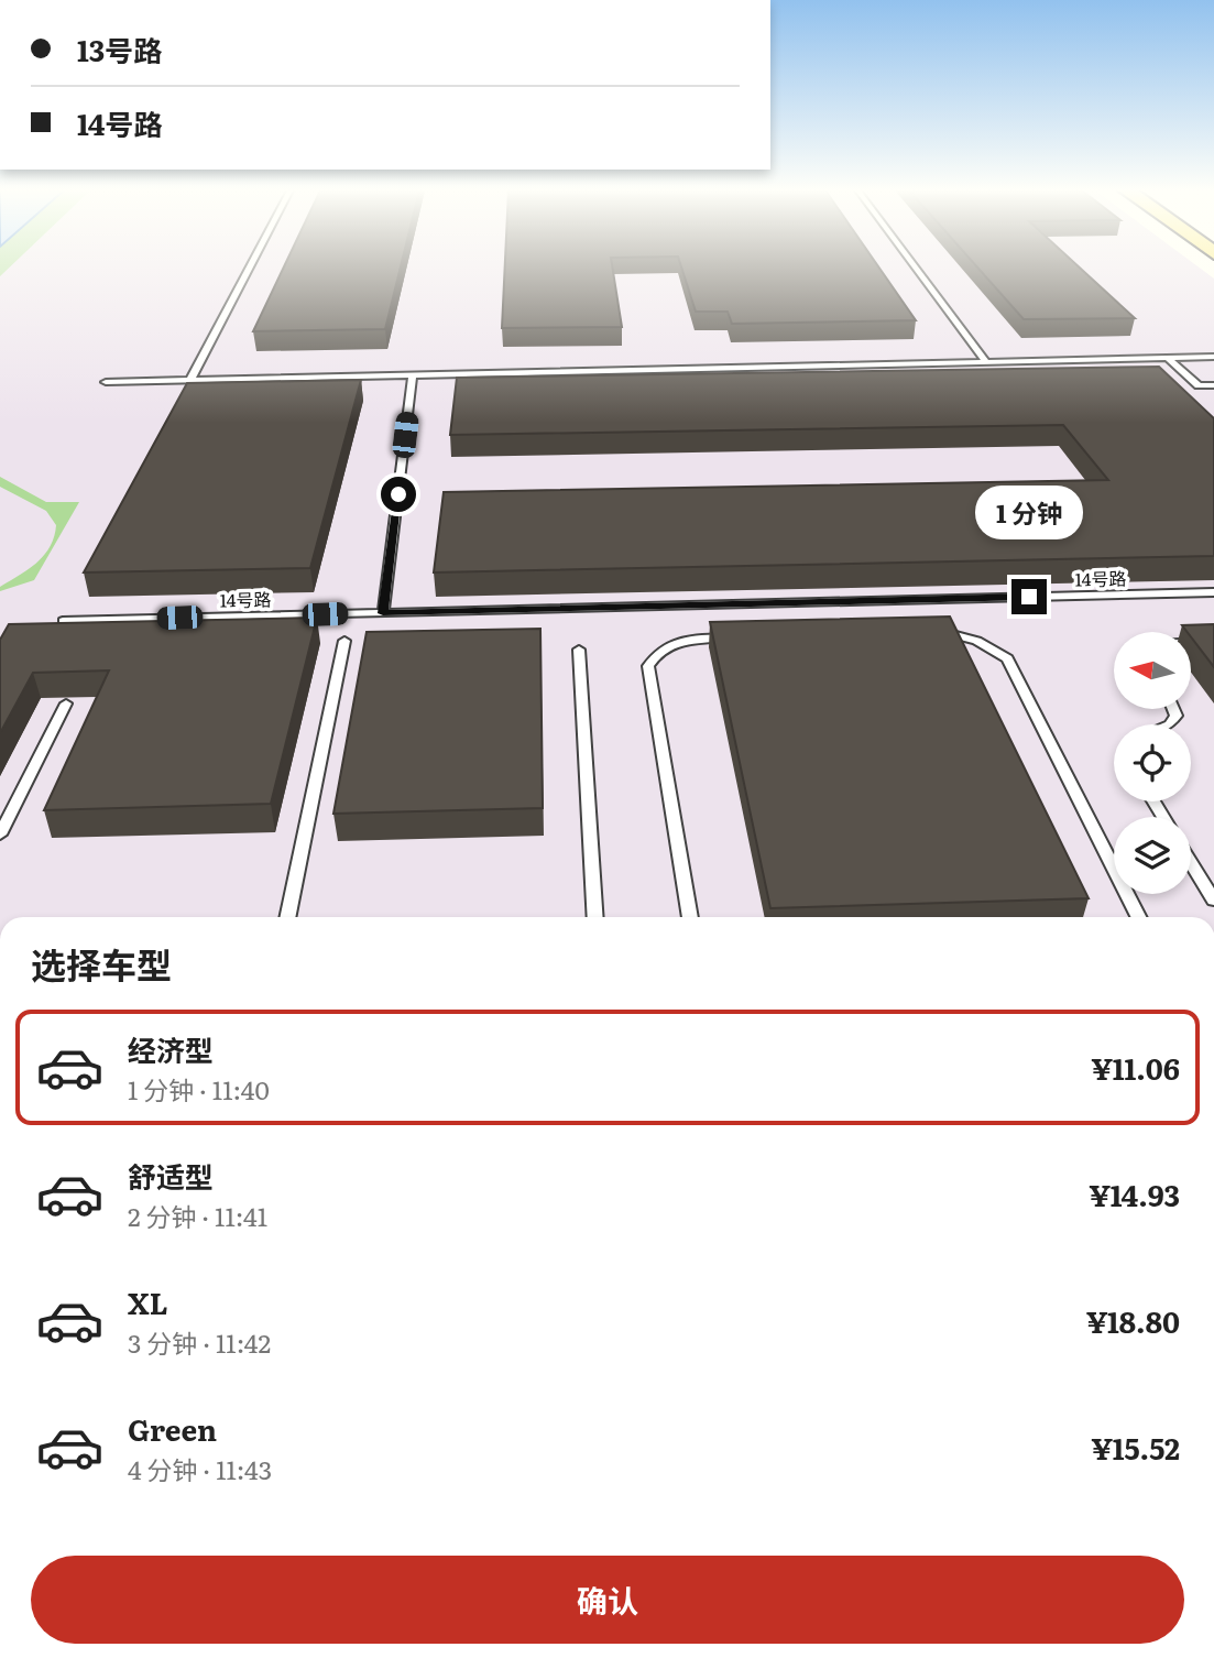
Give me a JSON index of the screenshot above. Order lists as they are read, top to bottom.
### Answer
{
  "streets": {
    "lane": ["14号路"]
  },
  "north": "left",
  "page": {
    "banner": ["13号路", "14号路"],
    "bubble": "1 分钟",
    "heading": "选择车型",
    "list": [
      {
        "name": "经济型",
        "note": "1 分钟 · 11:40",
        "value": "¥11.06"
      },
      {
        "name": "舒适型",
        "note": "2 分钟 · 11:41",
        "value": "¥14.93"
      },
      {
        "name": "XL",
        "note": "3 分钟 · 11:42",
        "value": "¥18.80"
      },
      {
        "name": "Green",
        "note": "4 分钟 · 11:43",
        "value": "¥15.52"
      }
    ],
    "buttons": "确认"
  }
}
